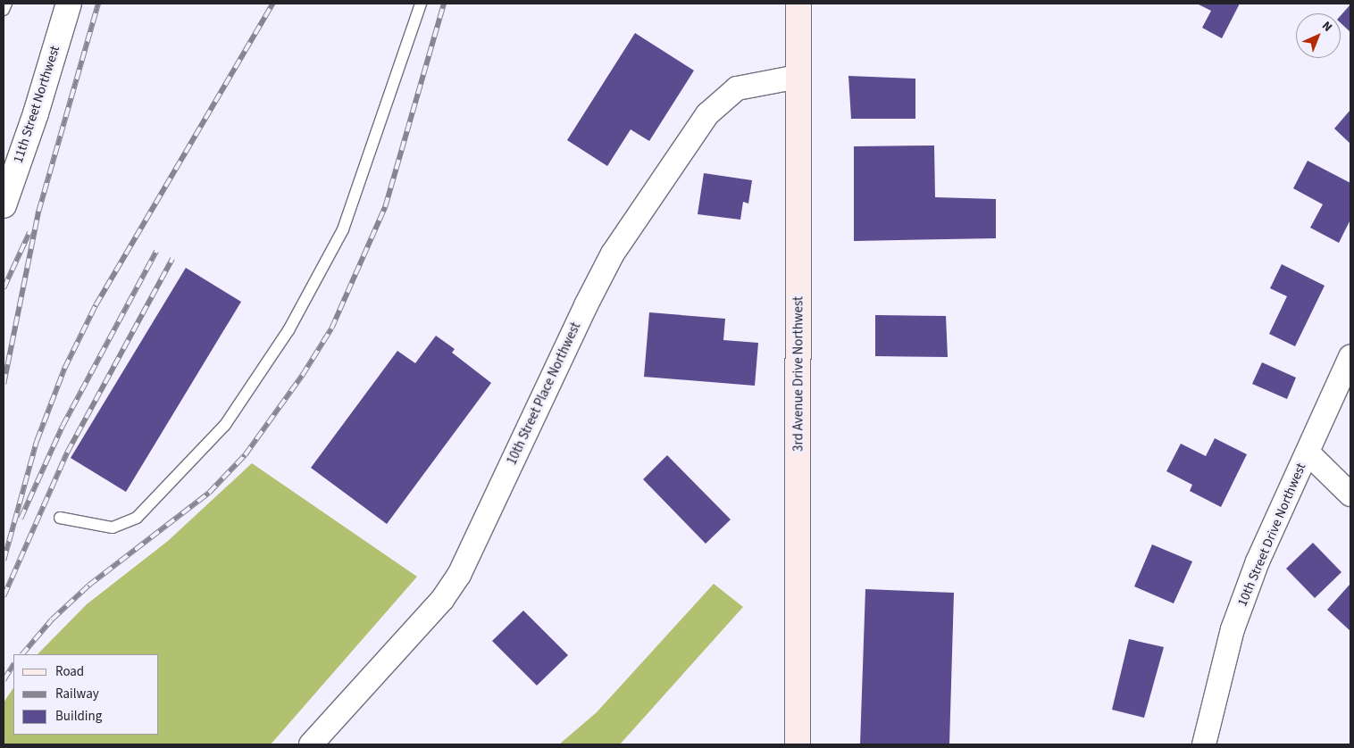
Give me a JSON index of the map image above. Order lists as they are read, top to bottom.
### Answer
{
  "streets": {
    "main road": ["3rd Avenue Drive Northwest"],
    "street": ["11th Street Northwest", "10th Street Place Northwest", "10th Street Drive Northwest"]
  },
  "crossings": [
    ["3rd Avenue Drive Northwest", "10th Street Place Northwest"]
  ],
  "legend": ["Road", "Railway", "Building"],
  "north": "top right"
}
